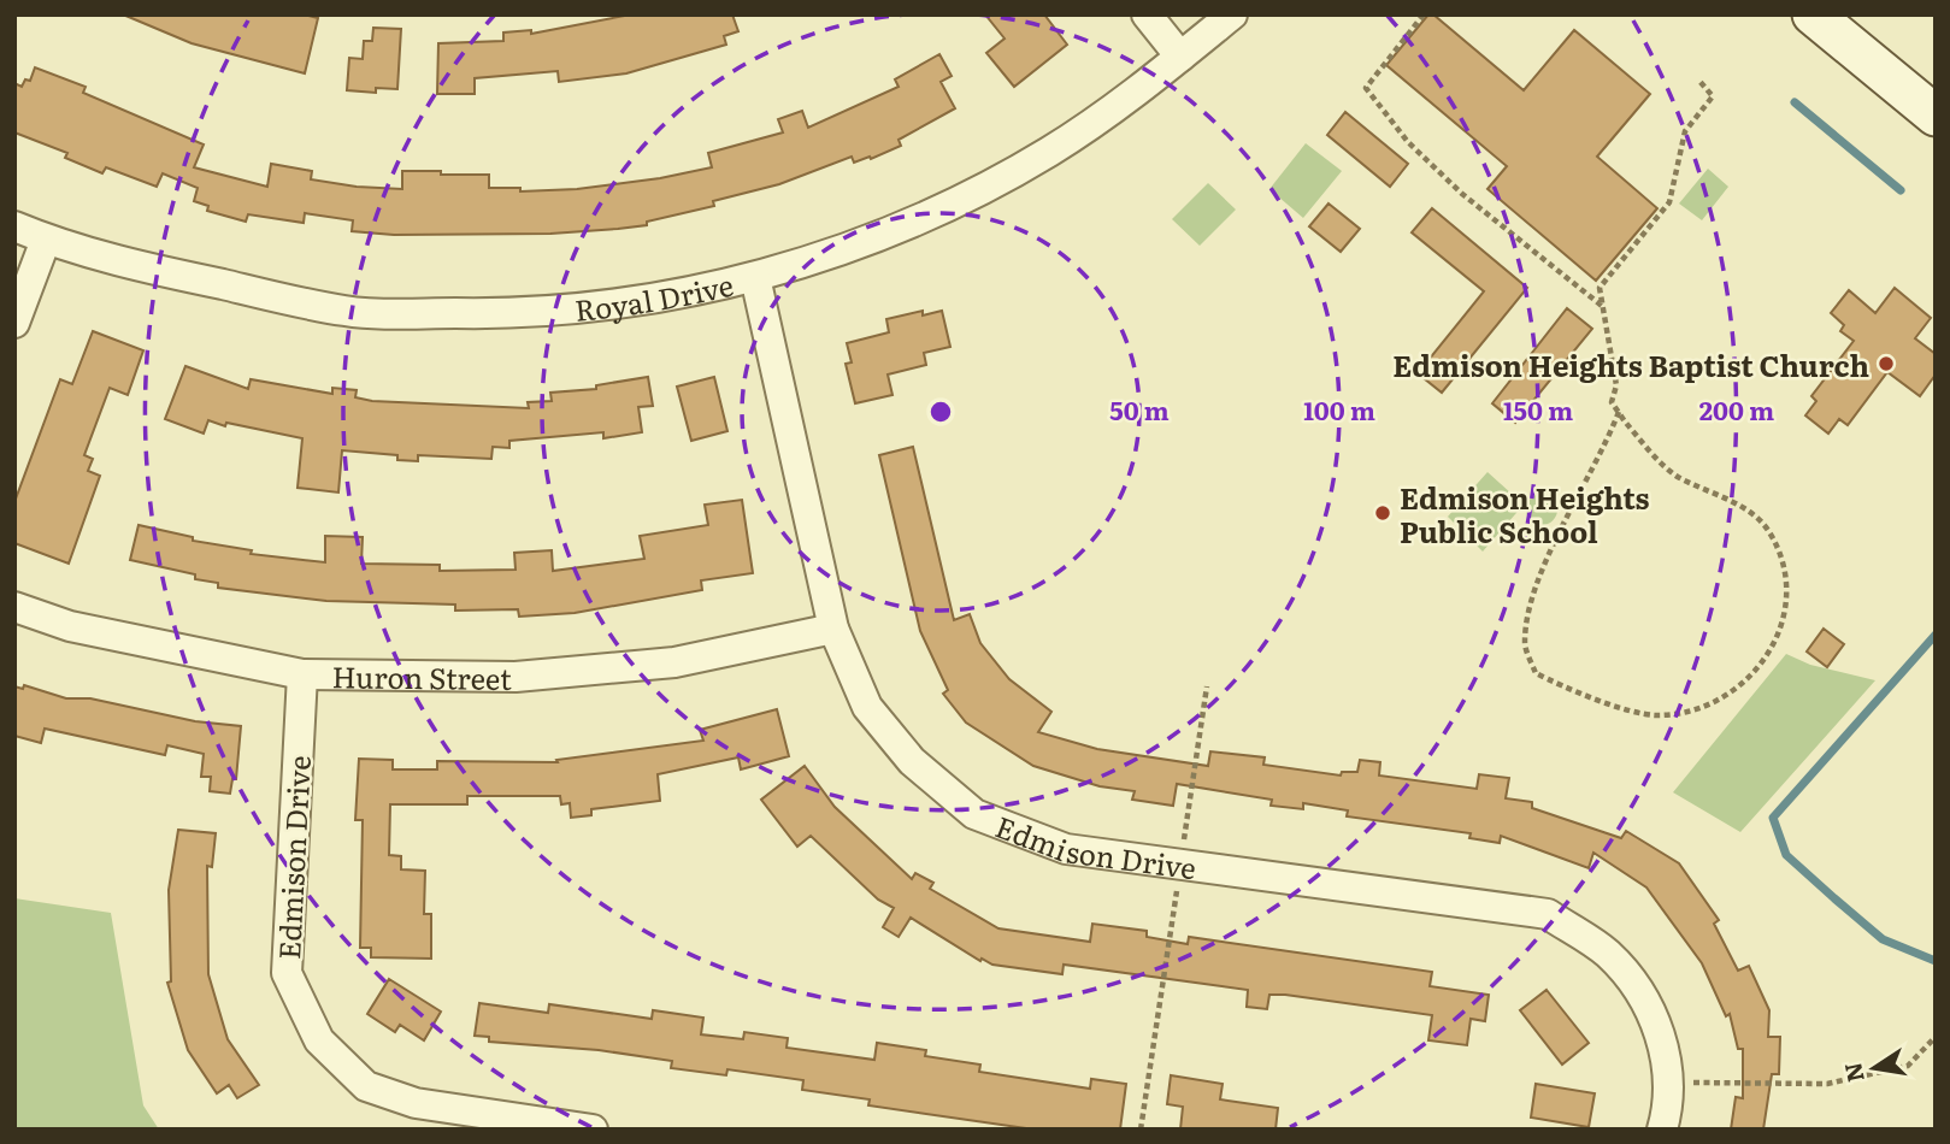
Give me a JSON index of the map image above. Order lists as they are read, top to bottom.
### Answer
{
  "streets": {
    "street": ["Royal Drive", "Huron Street", "Edmison Drive"]
  },
  "crossings": [
    ["Royal Drive", "Edmison Drive"],
    ["Huron Street", "Edmison Drive"]
  ],
  "places": ["Edmison Heights Baptist Church", "Edmison Heights Public School"],
  "north": "left",
  "rings": [
    "50 m",
    "100 m",
    "150 m",
    "200 m"
  ]
}
